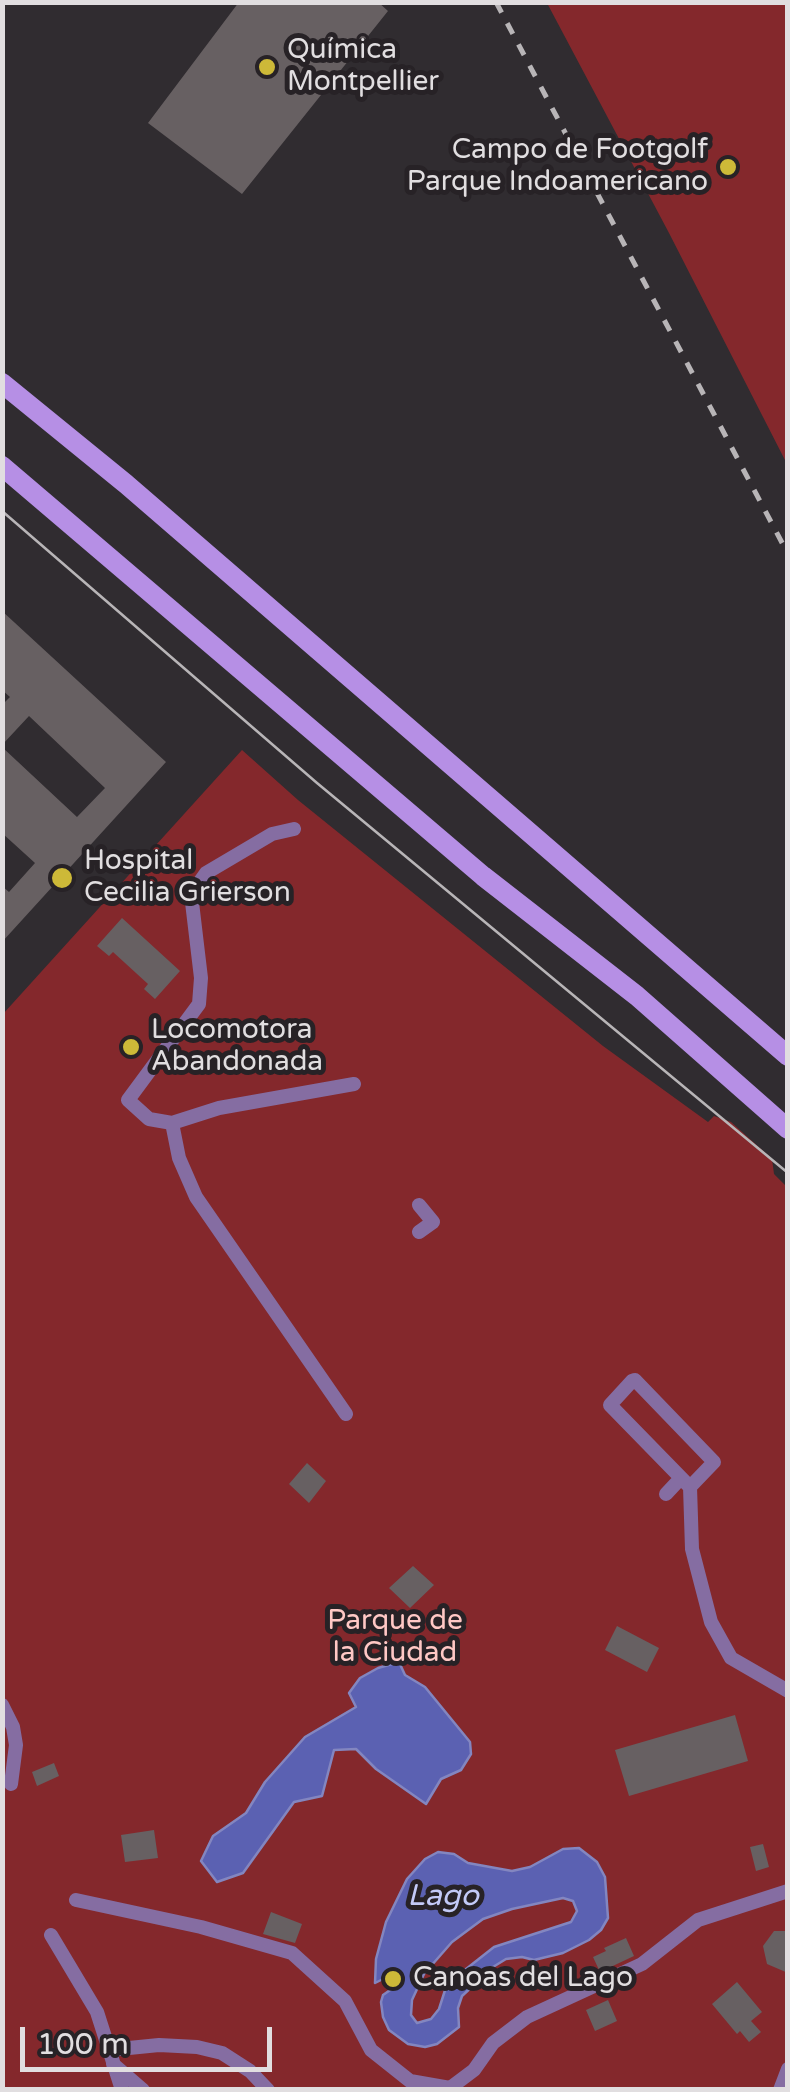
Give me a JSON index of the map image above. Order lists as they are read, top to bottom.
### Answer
{
  "water": ["Lago"],
  "parks": ["Parque de la Ciudad"],
  "places": [
    "Química Montpellier",
    "Campo de Footgolf Parque Indoamericano",
    "Hospital Cecilia Grierson",
    "Locomotora Abandonada",
    "Canoas del Lago"
  ],
  "scale_bar": "100 m"
}
